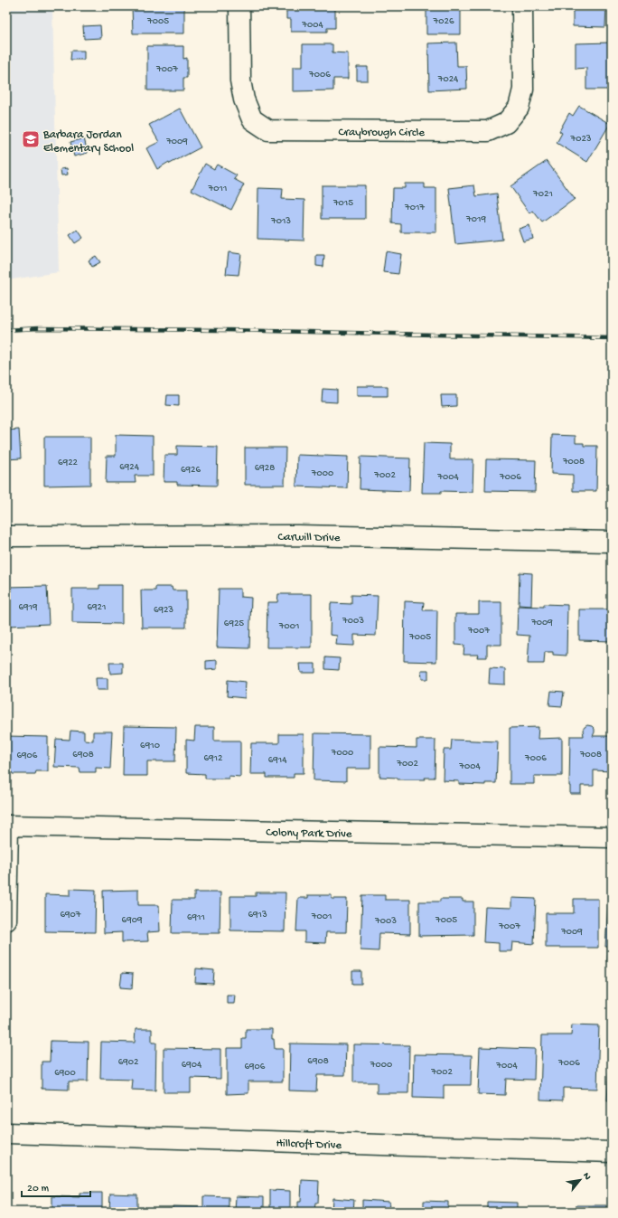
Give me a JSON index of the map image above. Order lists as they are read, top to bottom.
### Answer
{
  "streets": {
    "street": [
      "Craybrough Circle",
      "Carwill Drive",
      "Colony Park Drive",
      "Hillcroft Drive"
    ]
  },
  "places": {
    "school or university": ["Barbara Jordan Elementary School"]
  },
  "house_numbers": [
    "7005",
    "7026",
    "7004",
    "7007",
    "7006",
    "7024",
    "7023",
    "7009",
    "7011",
    "7021",
    "7015",
    "7017",
    "7019",
    "7013",
    "7008",
    "6922",
    "6924",
    "6928",
    "6926",
    "7000",
    "7002",
    "7004",
    "7006",
    "6919",
    "6921",
    "6923",
    "7003",
    "7009",
    "6925",
    "7001",
    "7007",
    "7005",
    "6910",
    "7000",
    "6908",
    "7008",
    "6906",
    "6912",
    "7006",
    "6914",
    "7002",
    "7004",
    "6907",
    "6913",
    "7001",
    "6911",
    "6909",
    "7005",
    "7003",
    "7007",
    "7009",
    "6908",
    "6902",
    "7006",
    "6904",
    "7000",
    "7004",
    "6906",
    "7002",
    "6900"
  ],
  "scale_bar": "20 m",
  "north": "top right"
}
